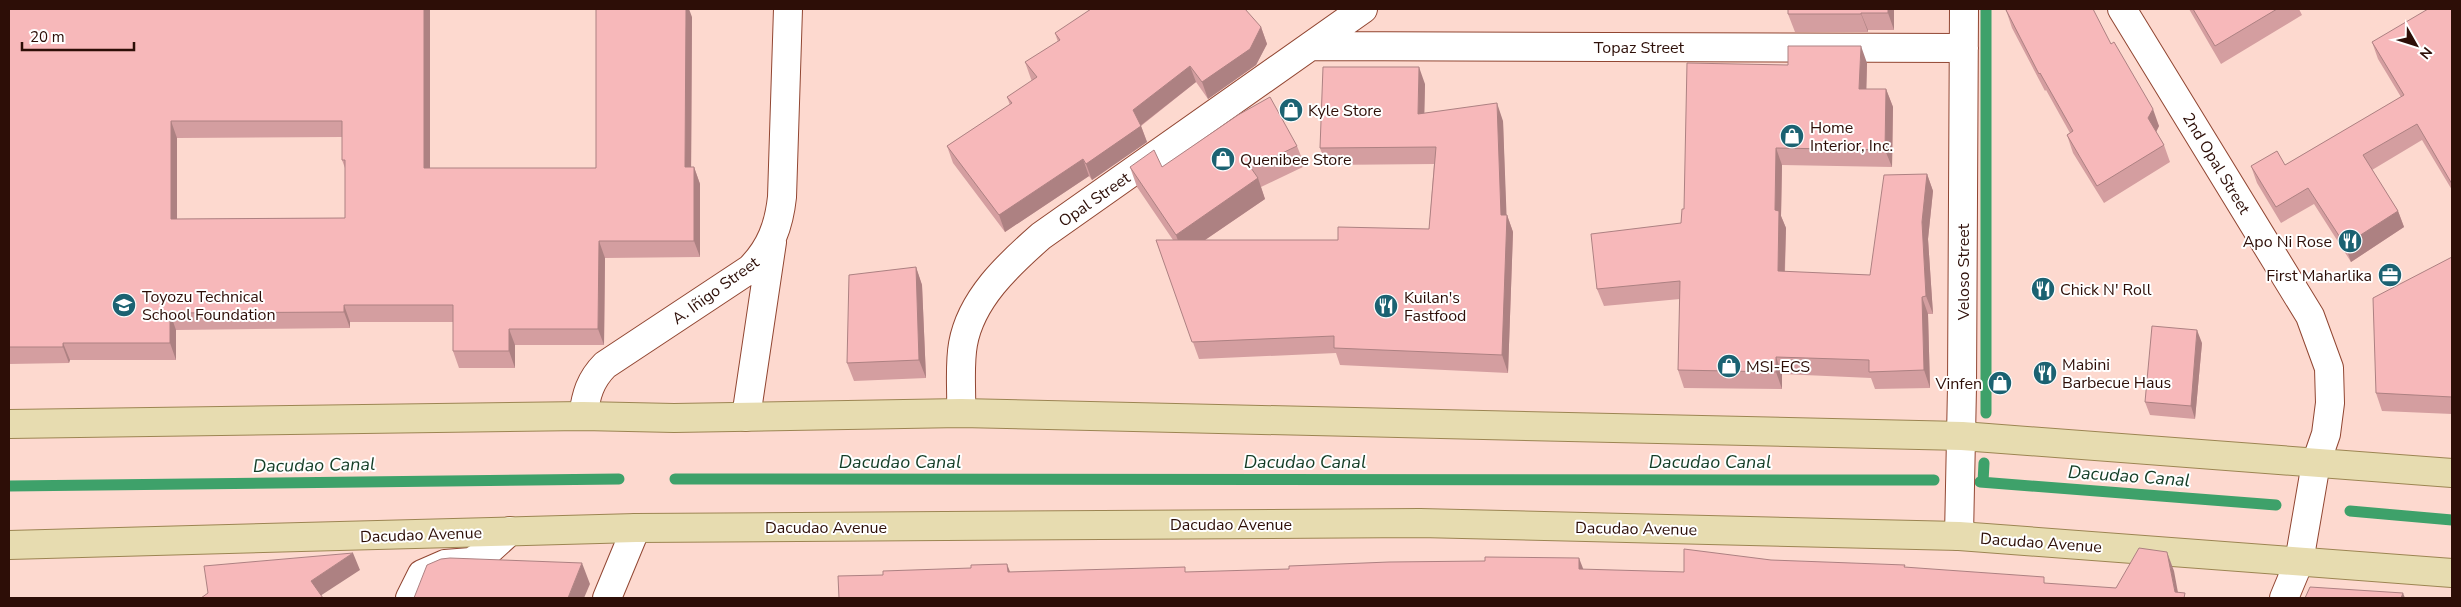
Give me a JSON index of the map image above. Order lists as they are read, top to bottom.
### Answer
{
  "streets": {
    "main road": ["Dacudao Avenue"],
    "street": [
      "Topaz Street",
      "2nd Opal Street",
      "Opal Street",
      "Veloso Street",
      "A. Iñigo Street"
    ]
  },
  "crossings": [
    ["Topaz Street", "Opal Street"],
    ["Topaz Street", "Veloso Street"],
    ["2nd Opal Street", "Dacudao Avenue"],
    ["Veloso Street", "Dacudao Avenue"]
  ],
  "water": ["Dacudao Canal"],
  "places": {
    "shop": [
      "Kyle Store",
      "Home Interior, Inc.",
      "Quenibee Store",
      "MSI-ECS",
      "Vinfen"
    ],
    "restaurant": [
      "Apo Ni Rose",
      "Chick N' Roll",
      "Kuilan's Fastfood",
      "Mabini Barbecue Haus"
    ],
    "office": ["First Maharlika"],
    "school or university": ["Toyozu Technical School Foundation"]
  },
  "scale_bar": "20 m",
  "north": "bottom right"
}
